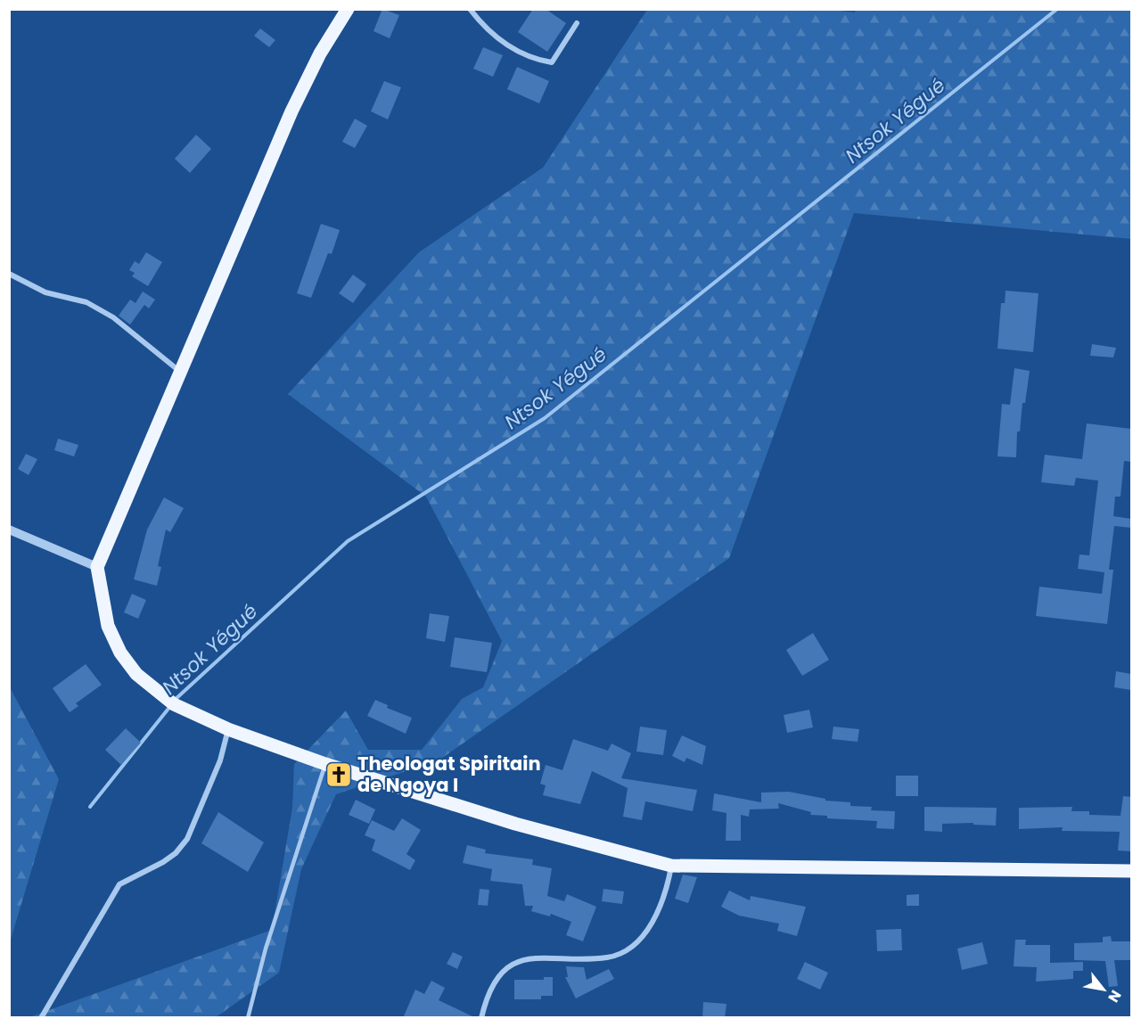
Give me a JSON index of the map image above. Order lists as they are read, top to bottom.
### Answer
{
  "water": ["Ntsok Yégué"],
  "places": {
    "church": ["Theologat Spiritain de Ngoya I"]
  },
  "north": "bottom right"
}
